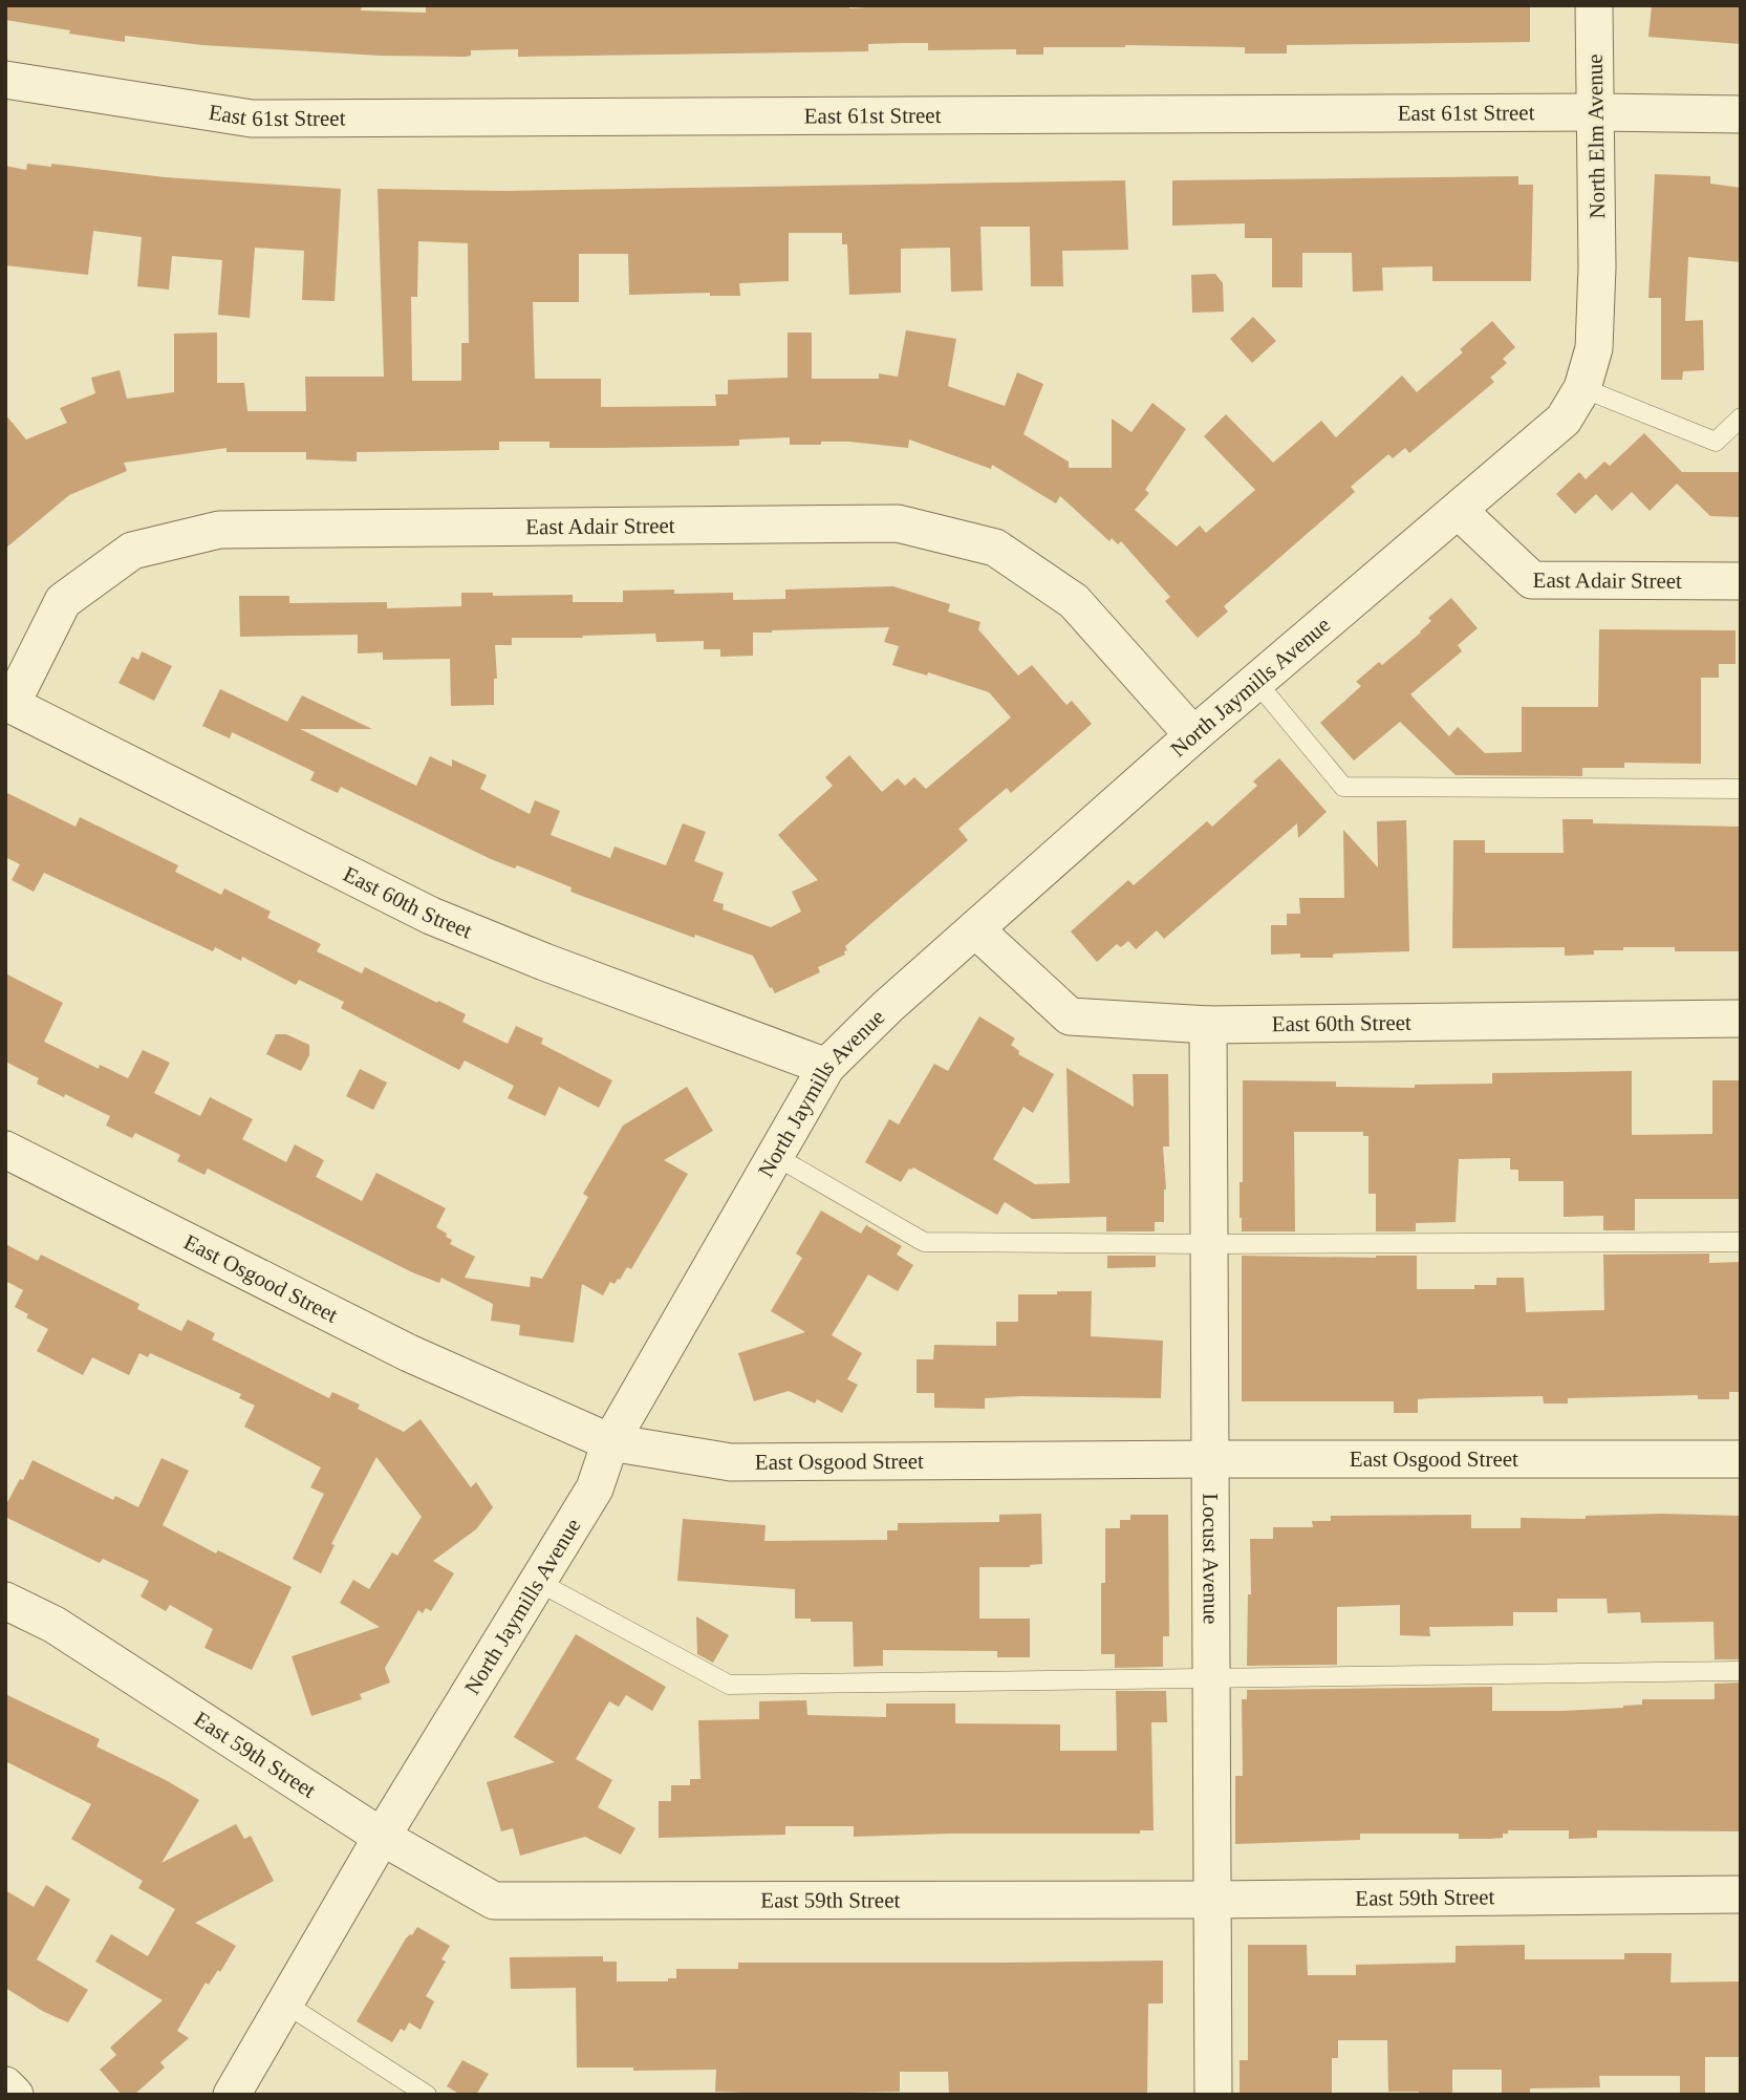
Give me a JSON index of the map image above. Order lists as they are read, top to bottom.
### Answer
{
  "streets": {
    "street": [
      "East 61st Street",
      "North Elm Avenue",
      "East Adair Street",
      "North Jaymills Avenue",
      "East 60th Street",
      "East Osgood Street",
      "Locust Avenue",
      "East 59th Street"
    ]
  },
  "crossings": [
    ["East 61st Street", "North Elm Avenue"],
    ["North Elm Avenue", "North Jaymills Avenue"],
    ["East Adair Street", "North Jaymills Avenue"],
    ["East Adair Street", "East 60th Street"],
    ["North Jaymills Avenue", "East 60th Street"],
    ["North Jaymills Avenue", "East Osgood Street"],
    ["North Jaymills Avenue", "East 59th Street"],
    ["East 60th Street", "Locust Avenue"],
    ["East Osgood Street", "Locust Avenue"],
    ["Locust Avenue", "East 59th Street"]
  ]
}
